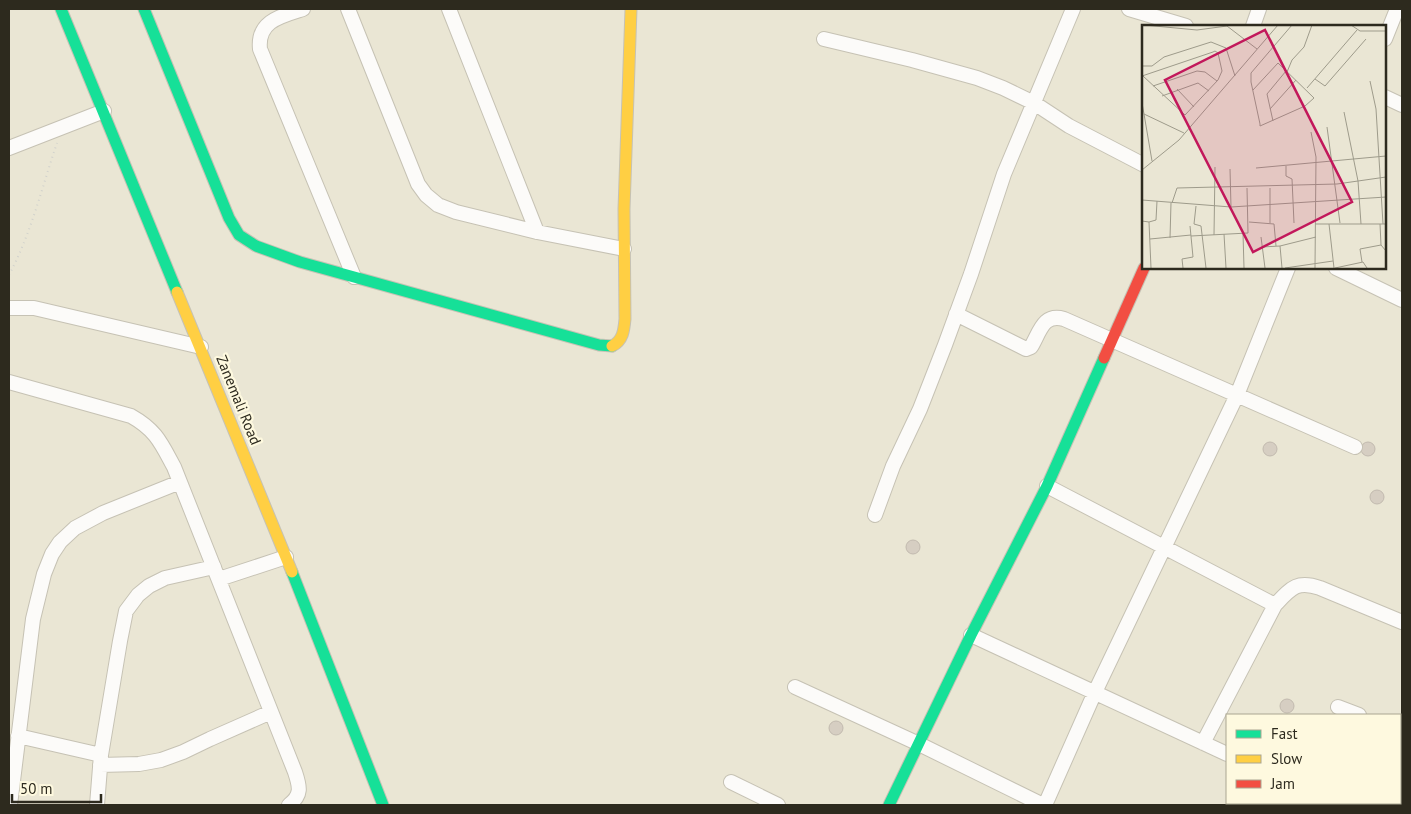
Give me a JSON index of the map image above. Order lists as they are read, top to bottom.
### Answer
{
  "streets": {
    "street": ["Zanemali Road"]
  },
  "legend": ["Fast", "Slow", "Jam"],
  "scale_bar": "50 m"
}
